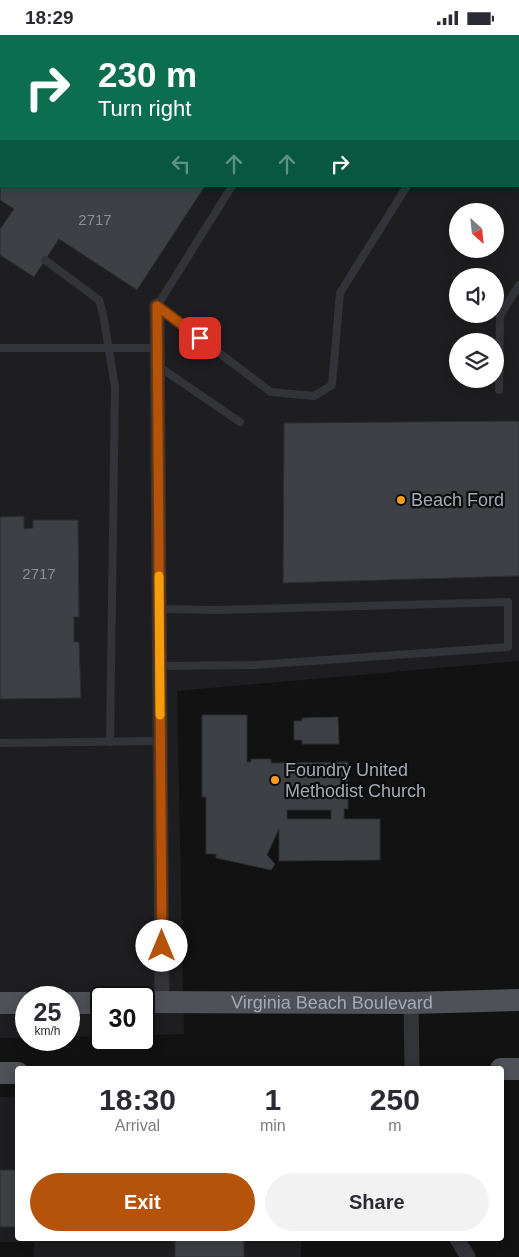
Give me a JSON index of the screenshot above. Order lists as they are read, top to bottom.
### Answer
{
  "streets": {
    "main road": ["Virginia Beach Boulevard"]
  },
  "places": ["Beach Ford", "Foundry United Methodist Church"],
  "house_numbers": ["2717", "2717"],
  "north": "bottom right",
  "page": {
    "status": "18:29",
    "turn": ["230 m", "Turn right"],
    "speed": "25 km/h",
    "limit": "30",
    "eta": [
      "18:30",
      "Arrival",
      "1",
      "min",
      "250",
      "m"
    ],
    "buttons": ["Exit", "Share"]
  }
}
